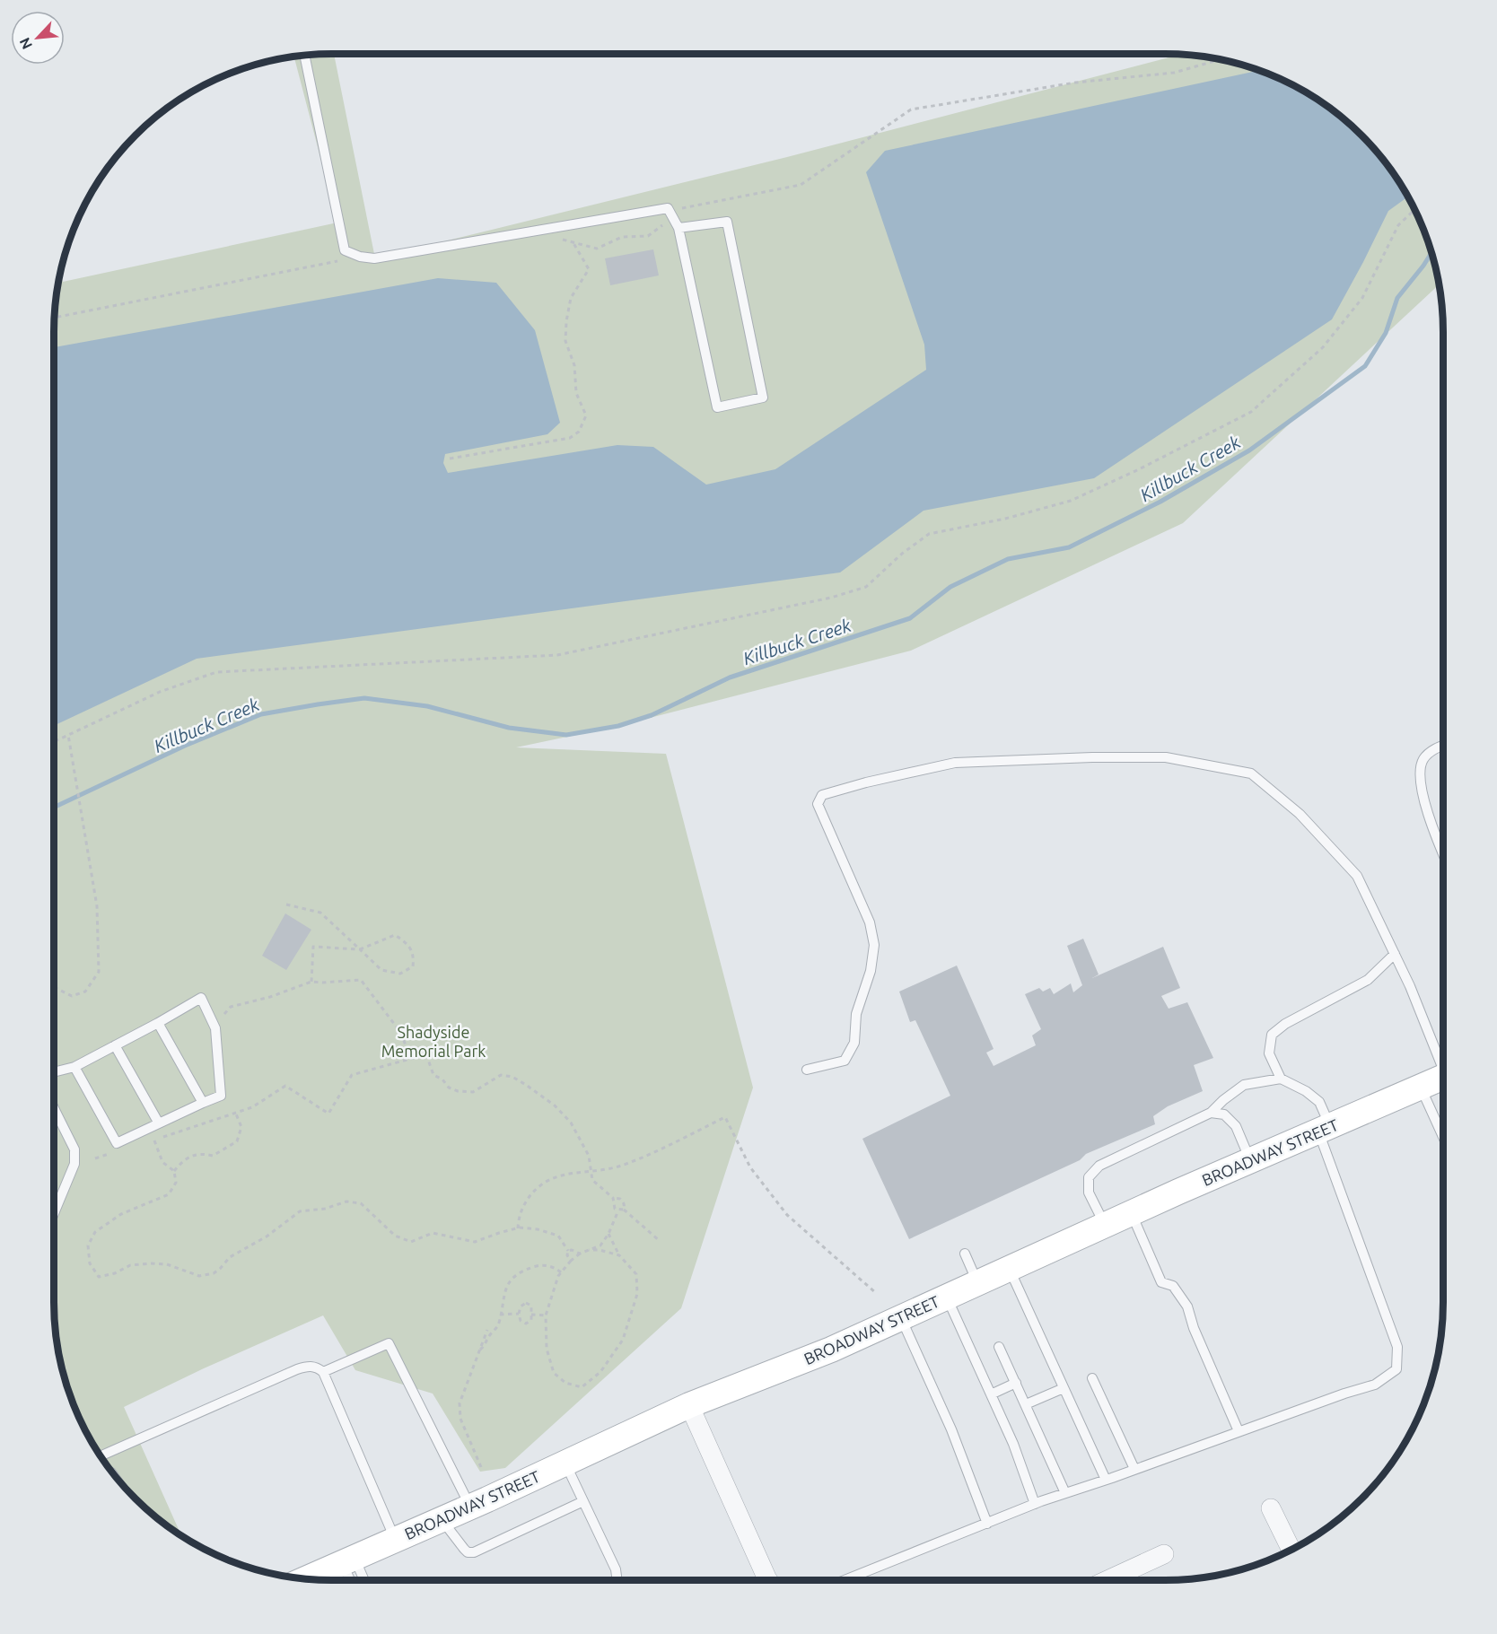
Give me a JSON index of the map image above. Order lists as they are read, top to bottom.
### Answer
{
  "streets": {
    "main road": ["BROADWAY STREET"]
  },
  "water": ["Killbuck Creek"],
  "parks": ["Shadyside Memorial Park"],
  "north": "bottom left"
}
